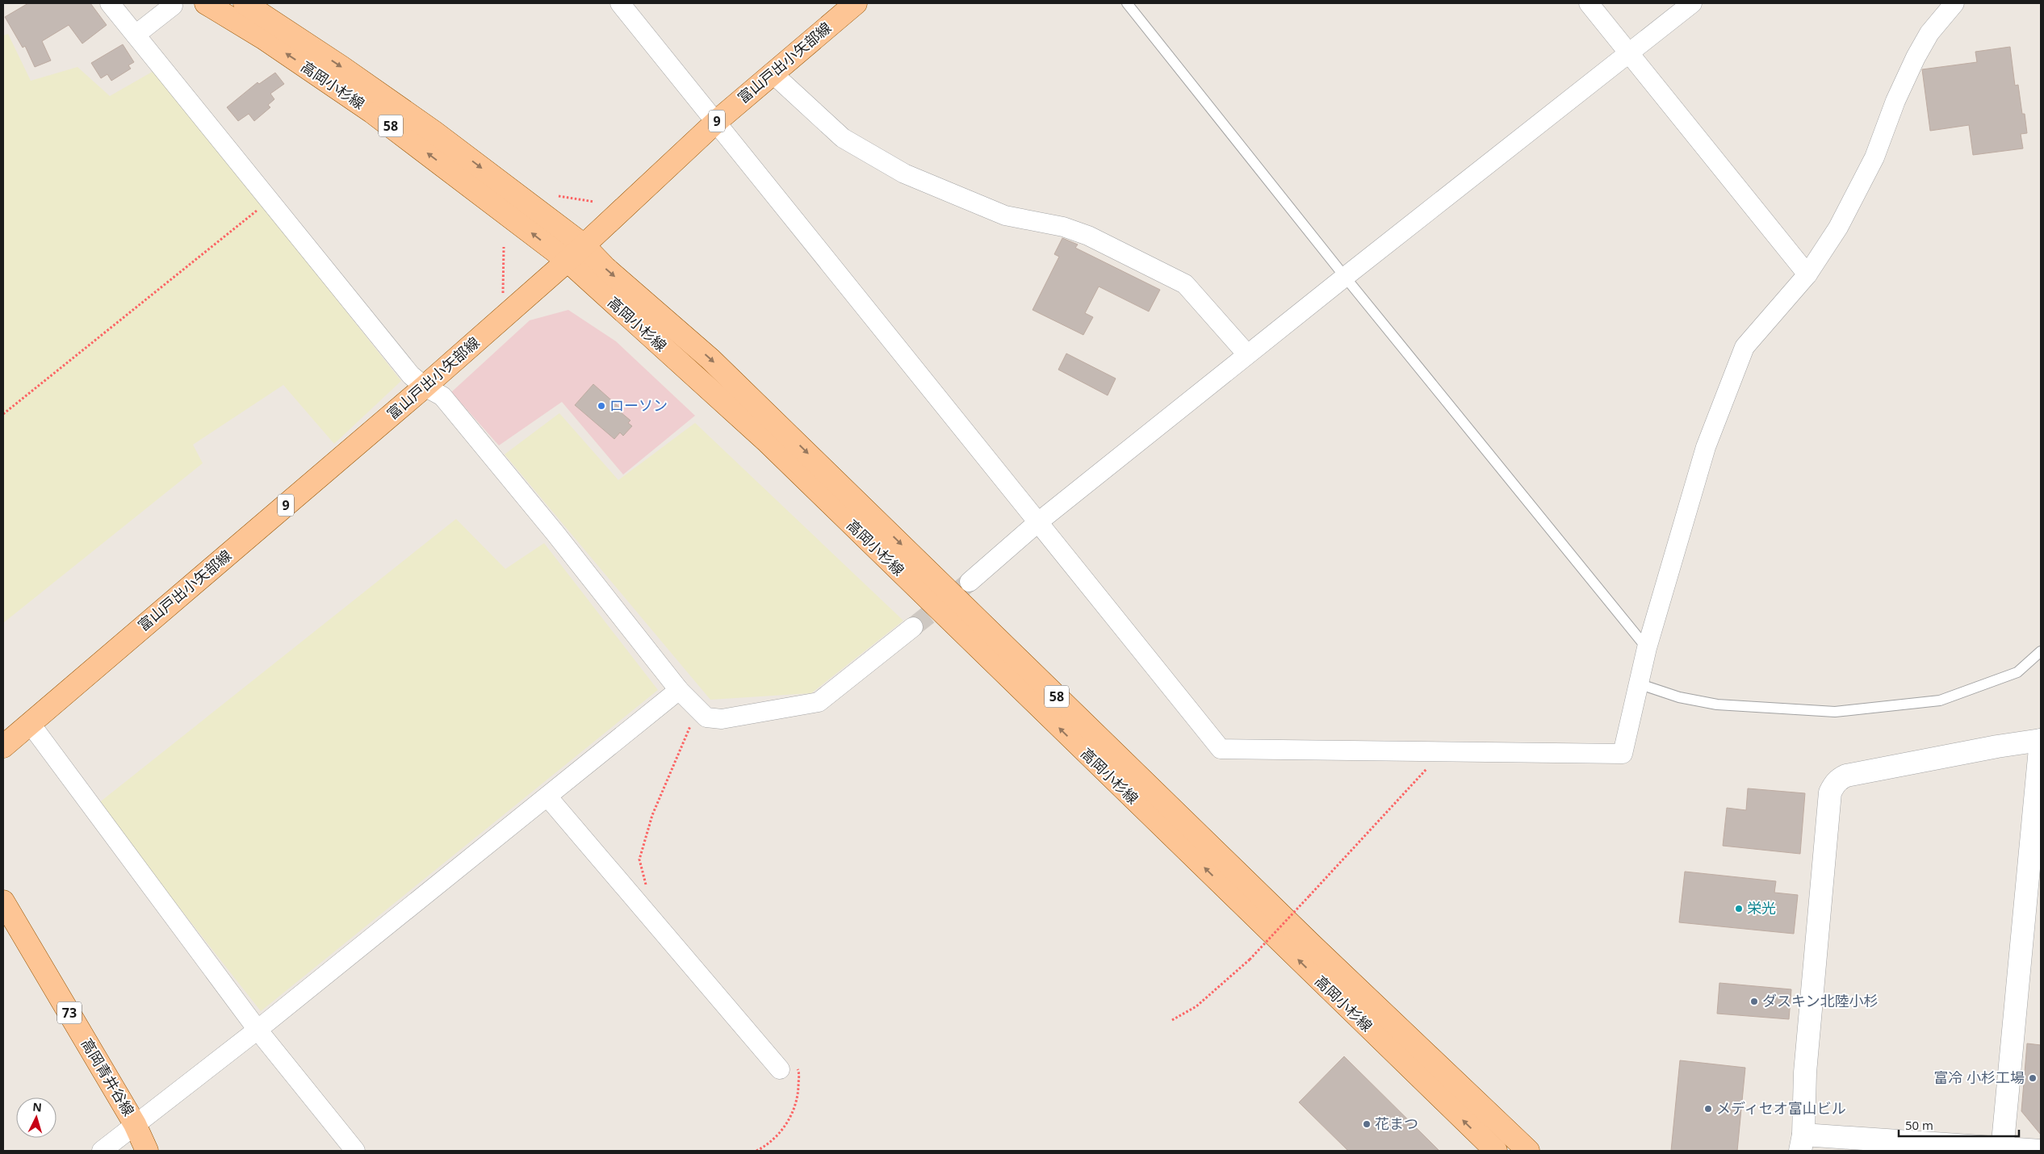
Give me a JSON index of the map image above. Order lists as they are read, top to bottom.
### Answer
{
  "streets": {
    "main road": [
      "富山戸出小矢部線",
      "高岡小杉線",
      "9",
      "58",
      "73",
      "高岡青井谷線"
    ]
  },
  "crossings": [
    ["富山戸出小矢部線", "高岡小杉線"]
  ],
  "places": [
    "ローソン",
    "栄光",
    "ダスキン北陸小杉",
    "富冷 小杉工場",
    "メディセオ富山ビル",
    "花まつ"
  ],
  "scale_bar": "50 m",
  "north": "top"
}
